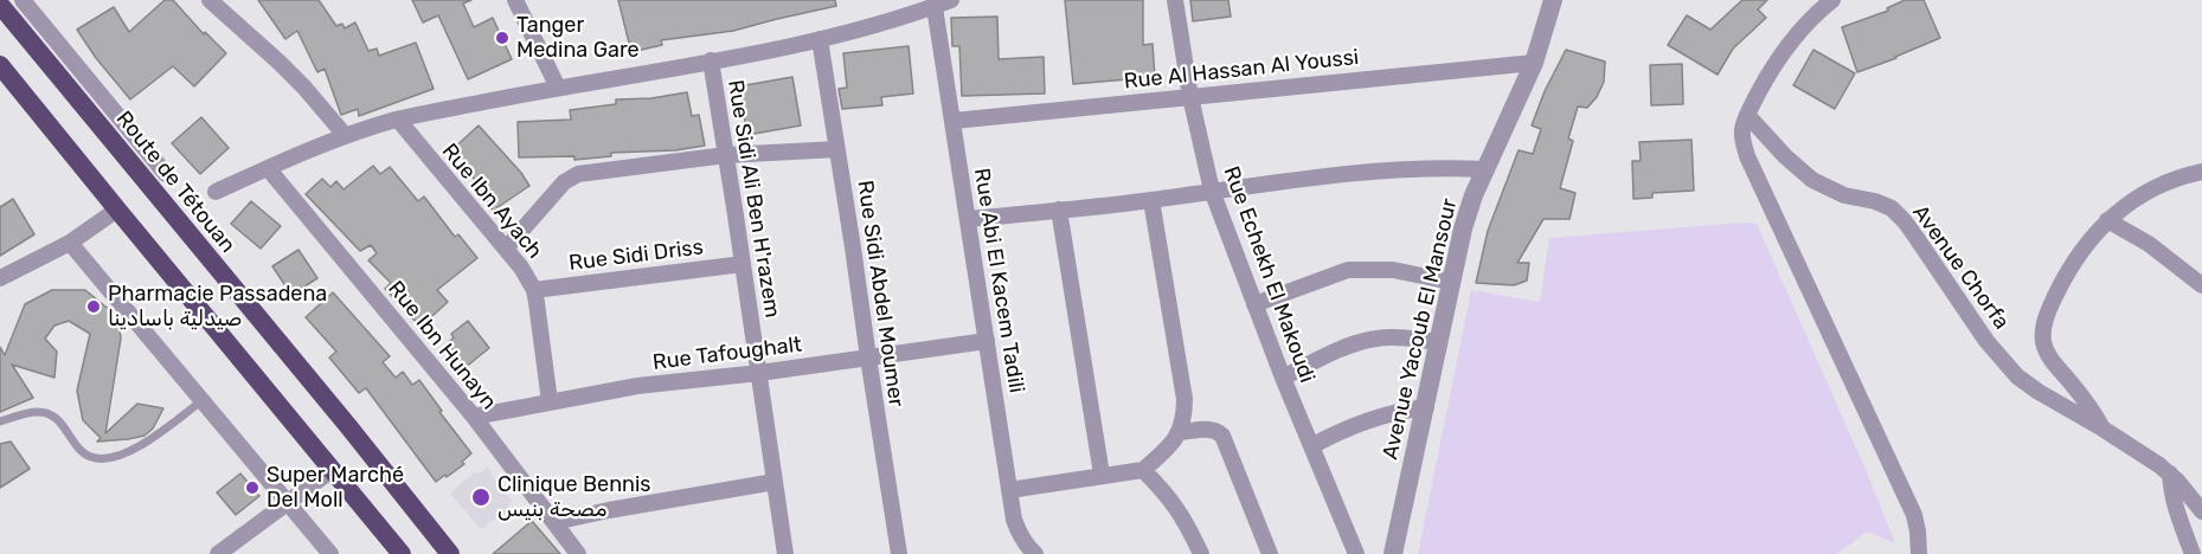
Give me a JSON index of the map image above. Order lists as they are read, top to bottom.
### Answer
{
  "streets": {
    "highway": ["Route de Tétouan"],
    "street": [
      "Rue Al Hassan Al Youssi",
      "Rue Sidi Ali Ben H'razem",
      "Rue Ibn Ayach",
      "Rue Sidi Driss",
      "Avenue Chorfa",
      "Rue Echekh El Makoudi",
      "Rue Abi El Kacem Tadili",
      "Rue Sidi Abdel Moumer",
      "Avenue Yacoub El Mansour",
      "Rue Ibn Hunayn",
      "Rue Tafoughalt"
    ]
  },
  "crossings": [
    ["Rue Al Hassan Al Youssi", "Rue Echekh El Makoudi"],
    ["Rue Al Hassan Al Youssi", "Rue Abi El Kacem Tadili"],
    ["Rue Al Hassan Al Youssi", "Avenue Yacoub El Mansour"],
    ["Rue Sidi Ali Ben H'razem", "Rue Sidi Driss"],
    ["Rue Sidi Ali Ben H'razem", "Rue Tafoughalt"],
    ["Rue Ibn Ayach", "Rue Sidi Driss"],
    ["Rue Ibn Ayach", "Rue Tafoughalt"],
    ["Rue Abi El Kacem Tadili", "Rue Tafoughalt"],
    ["Rue Sidi Abdel Moumer", "Rue Tafoughalt"],
    ["Rue Ibn Hunayn", "Rue Tafoughalt"]
  ],
  "places": [
    "Tanger Medina Gare",
    "Pharmacie Passadena صيدلية باسادينا",
    "Super Marché Del Moll",
    "Clinique Bennis مصحة بنيس"
  ]
}
